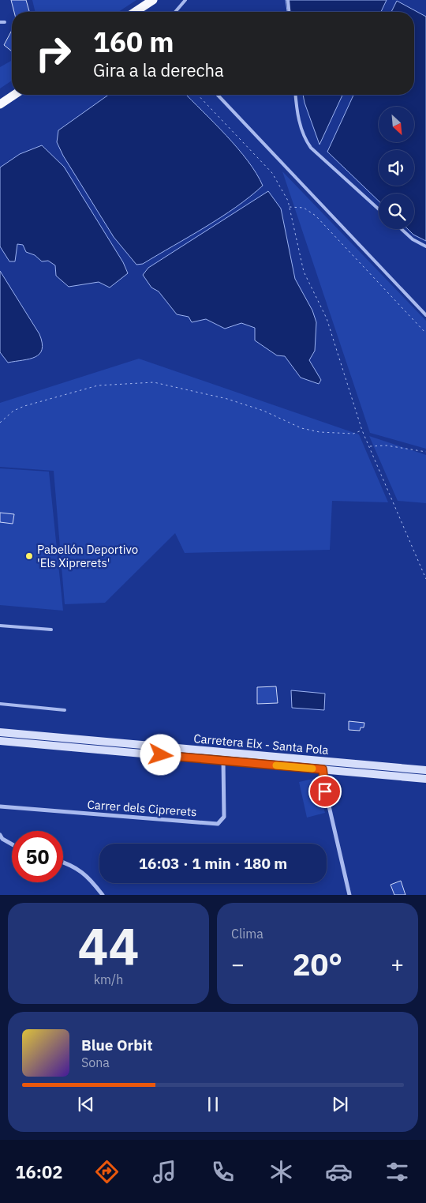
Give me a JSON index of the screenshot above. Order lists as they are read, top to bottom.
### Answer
{
  "streets": {
    "main road": ["Carretera Elx - Santa Pola"],
    "street": ["Carrer dels Ciprerets"]
  },
  "crossings": [
    ["Carretera Elx - Santa Pola", "Carrer dels Ciprerets"]
  ],
  "places": ["Pabellón Deportivo 'Els Xiprerets'"],
  "north": "bottom right",
  "page": {
    "turn": ["160 m", "Gira a la derecha"],
    "limit": "50",
    "trip": "16:03 · 1 min · 180 m",
    "tile": [
      ["44", "km/h"],
      "Clima"
    ],
    "heat": ["−", "20°", "+"],
    "song": ["Blue Orbit", "Sona"],
    "tabs": "16:02"
  }
}
